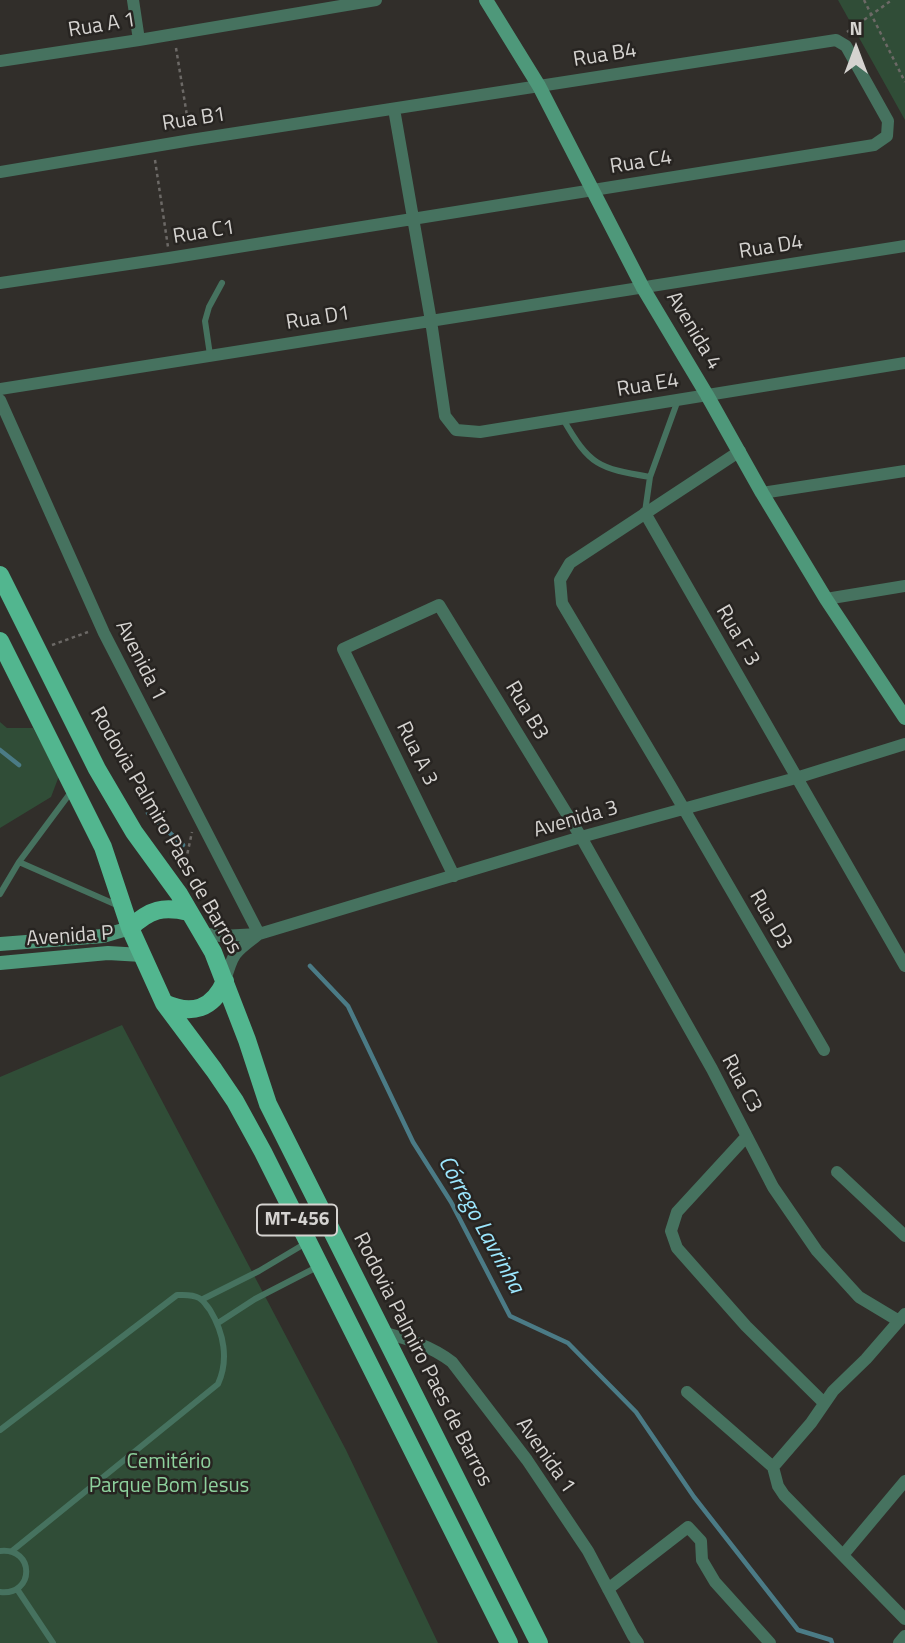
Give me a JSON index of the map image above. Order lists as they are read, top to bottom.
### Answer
{
  "streets": {
    "main road": ["Rodovia Palmiro Paes de Barros", "MT-456"],
    "street": [
      "Rua A 1",
      "Rua B4",
      "Rua B1",
      "Rua C4",
      "Rua C1",
      "Rua D4",
      "Rua D1",
      "Avenida 4",
      "Rua E4",
      "Rua F 3",
      "Avenida 1",
      "Rua B3",
      "Rua A 3",
      "Avenida 3",
      "Rua D3",
      "Avenida P",
      "Rua C3"
    ]
  },
  "crossings": [
    ["Rua B4", "Rua B1"],
    ["Rua B4", "Rua C4"],
    ["Rua B4", "Avenida 4"],
    ["Rua C4", "Rua C1"],
    ["Rua C4", "Avenida 4"],
    ["Rua D4", "Rua D1"],
    ["Rua D4", "Avenida 4"],
    ["Rua D1", "Avenida 4"],
    ["Rua D1", "Rua E4"],
    ["Avenida 4", "Rua E4"],
    ["Rua F 3", "Avenida 3"],
    ["Rua F 3", "Rua D3"],
    ["Avenida 1", "Avenida 3"],
    ["Avenida 1", "Rodovia Palmiro Paes de Barros"],
    ["Rua B3", "Rua A 3"],
    ["Rua B3", "Avenida 3"],
    ["Rua B3", "Rua C3"],
    ["Rua A 3", "Avenida 3"],
    ["Avenida 3", "Rua D3"],
    ["Avenida 3", "Rua C3"],
    ["Rodovia Palmiro Paes de Barros", "Avenida P"],
    ["Rodovia Palmiro Paes de Barros", "MT-456"],
    ["Avenida P", "MT-456"]
  ],
  "water": ["Córrego Lavrinha"],
  "parks": ["Cemitério Parque Bom Jesus"],
  "north": "top"
}
